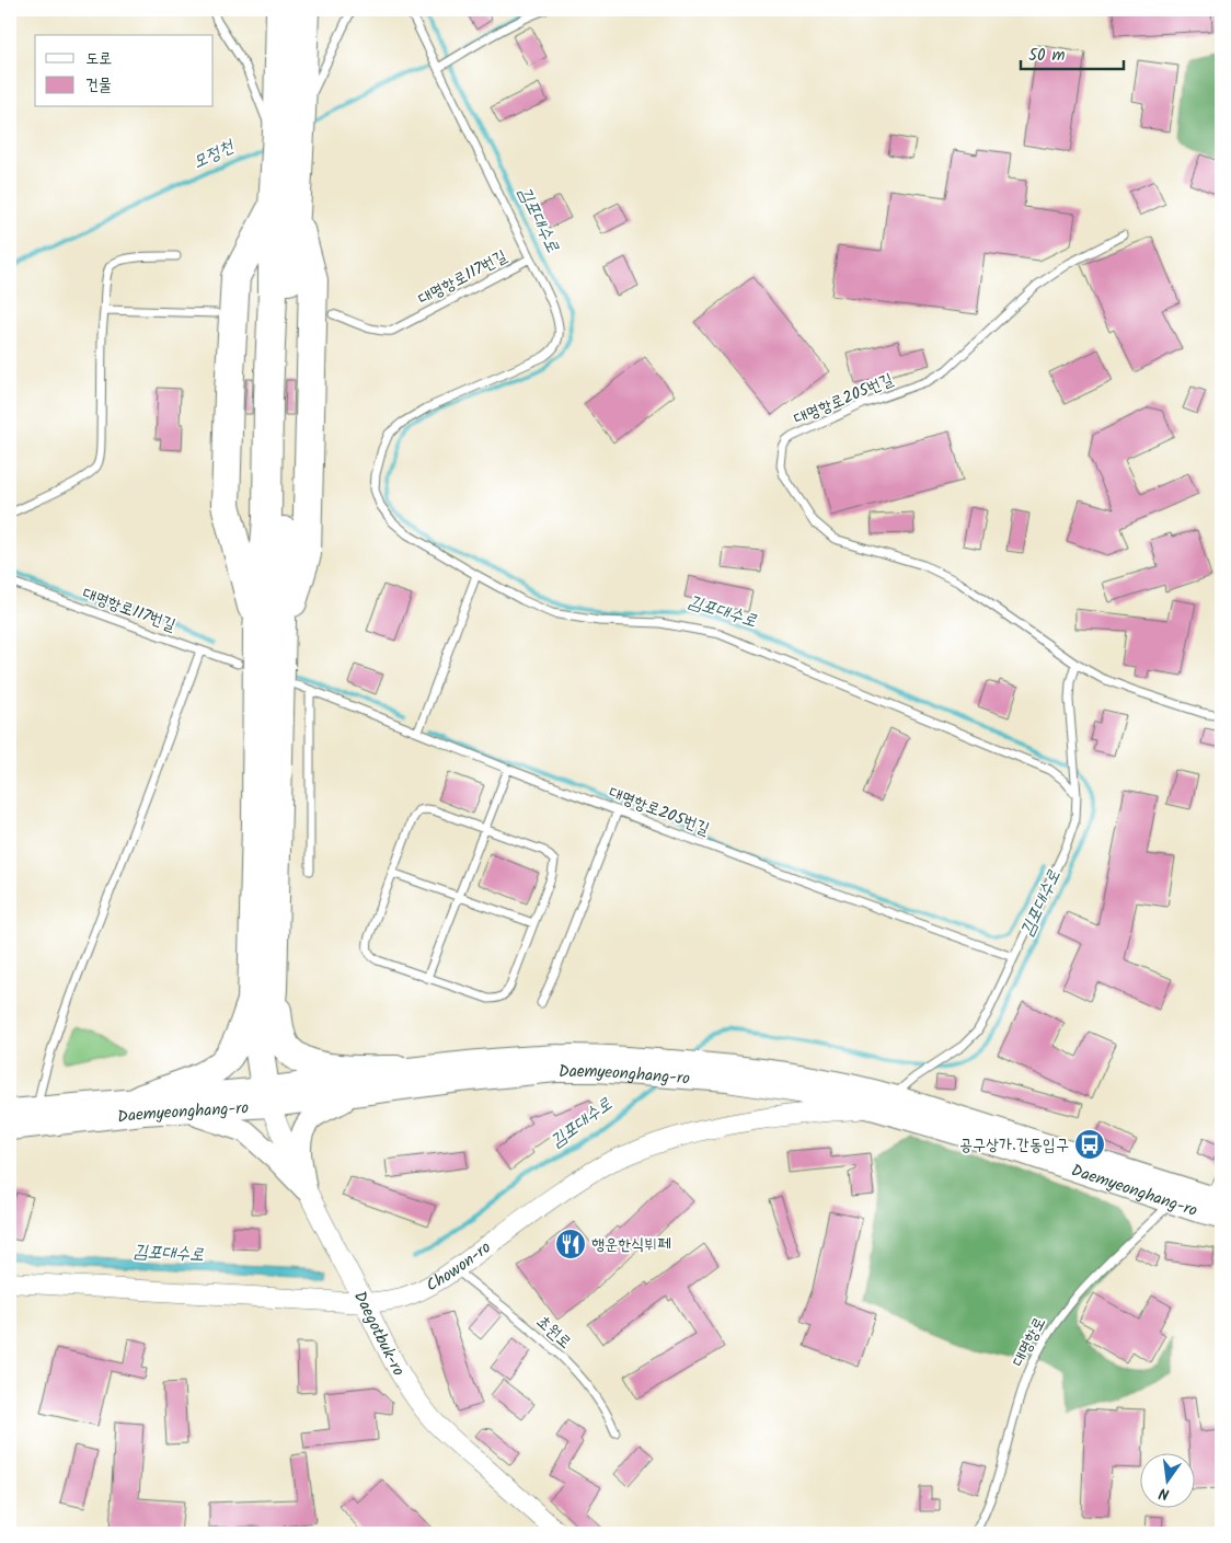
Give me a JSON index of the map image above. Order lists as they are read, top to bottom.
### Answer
{
  "streets": {
    "main road": ["Daemyeonghang-ro"],
    "street": ["Chowon-ro", "Daegotbuk-ro"],
    "lane": [
      "대명항로117번길",
      "대명항로205번길",
      "초원로",
      "대명항로"
    ]
  },
  "crossings": [
    ["Daemyeonghang-ro", "Chowon-ro"],
    ["Daemyeonghang-ro", "Daegotbuk-ro"],
    ["Daemyeonghang-ro", "대명항로"],
    ["Chowon-ro", "초원로"],
    ["Chowon-ro", "Daegotbuk-ro"]
  ],
  "water": ["모정천", "김포대수로"],
  "places": {
    "bus stop": ["공구상가.간동입구"],
    "restaurant": ["행운한식뷔페"]
  },
  "legend": ["도로", "건물"],
  "scale_bar": "50 m",
  "north": "bottom"
}
